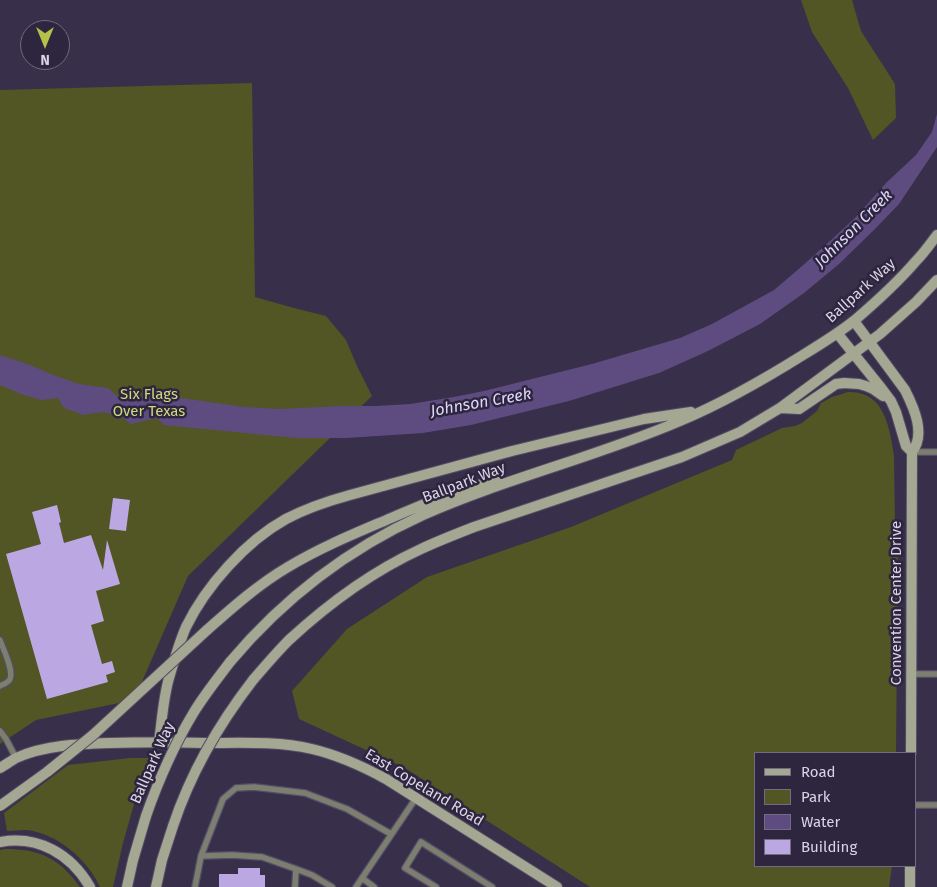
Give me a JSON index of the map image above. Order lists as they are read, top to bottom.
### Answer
{
  "streets": {
    "main road": ["Ballpark Way", "Convention Center Drive", "East Copeland Road"]
  },
  "crossings": [
    ["Ballpark Way", "Convention Center Drive"]
  ],
  "water": ["Johnson Creek"],
  "parks": ["Six Flags Over Texas"],
  "legend": [
    "Road",
    "Park",
    "Water",
    "Building"
  ],
  "north": "bottom"
}
